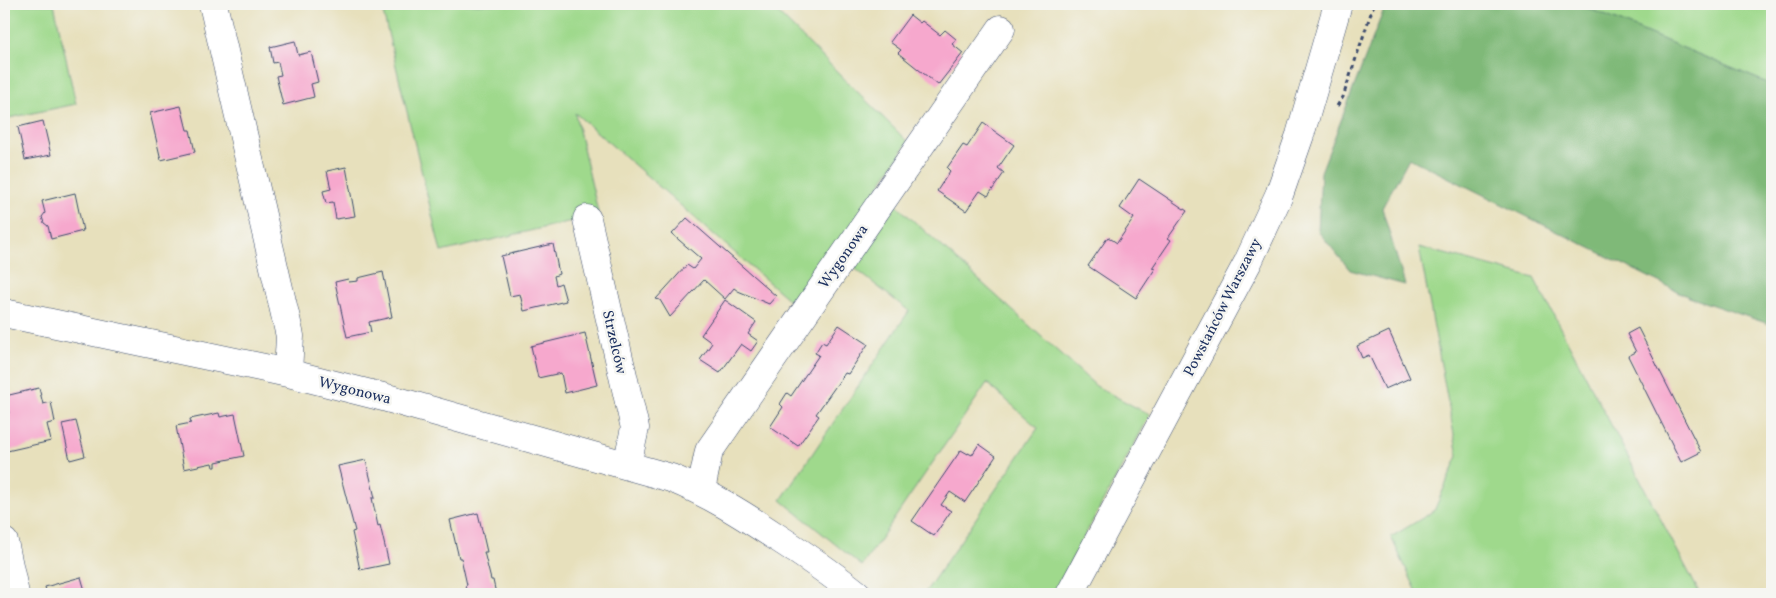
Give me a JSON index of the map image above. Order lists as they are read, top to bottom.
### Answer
{
  "streets": {
    "street": ["Wygonowa", "Powstańców Warszawy", "Strzelców"]
  },
  "crossings": [
    ["Wygonowa", "Strzelców"]
  ]
}
